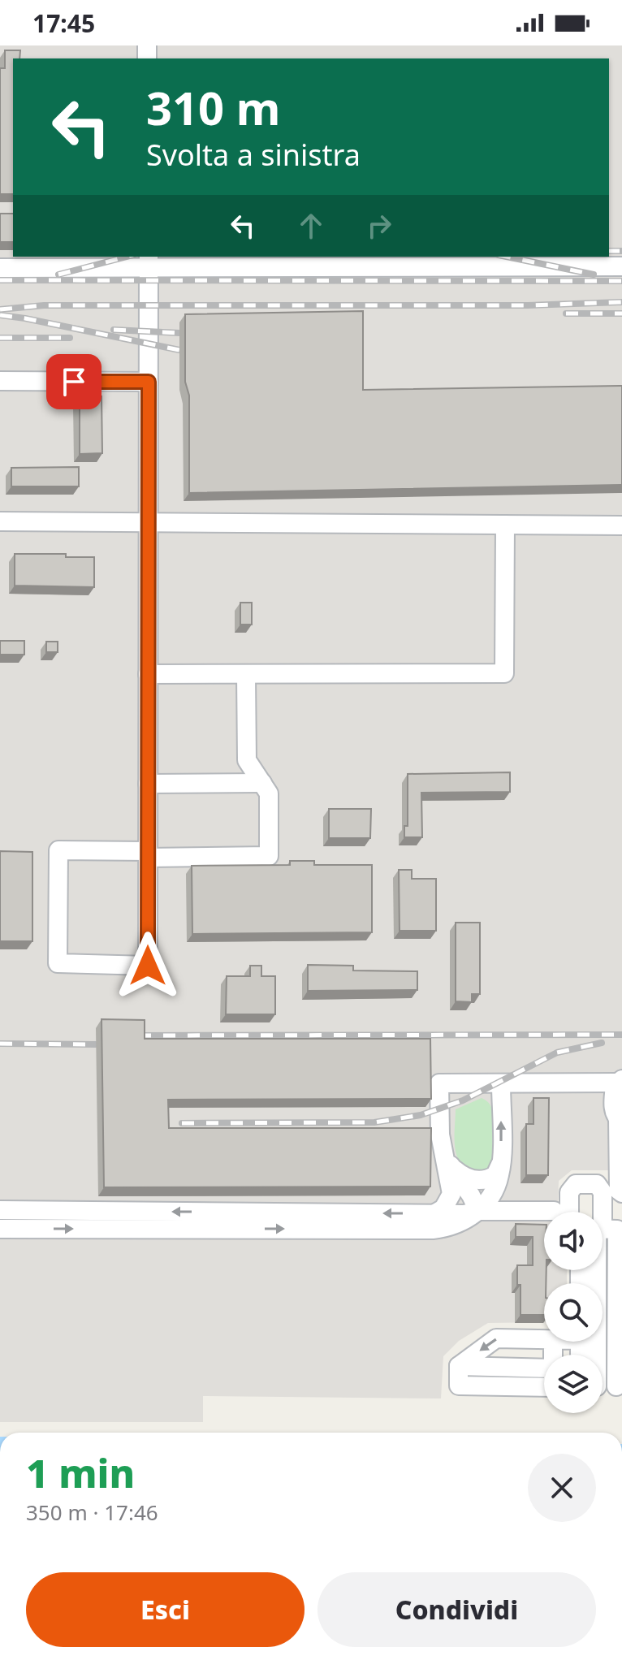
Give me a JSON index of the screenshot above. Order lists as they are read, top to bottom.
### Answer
{
  "page": {
    "status": "17:45",
    "turn": ["310 m", "Svolta a sinistra"],
    "heading": ["1 min", "350 m · 17:46"],
    "buttons": ["Esci", "Condividi"]
  }
}
